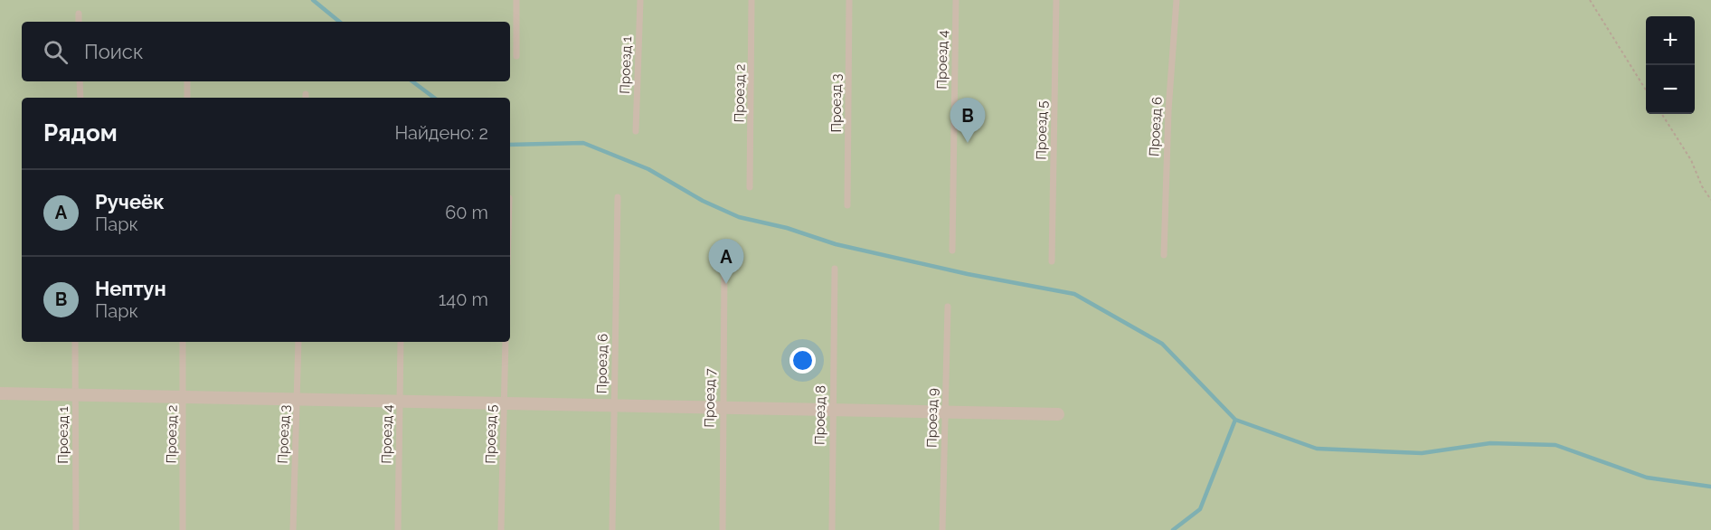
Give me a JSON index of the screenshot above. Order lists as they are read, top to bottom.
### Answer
{
  "streets": {
    "lane": [
      "Проезд 4",
      "Проезд 1",
      "Проезд 2",
      "Проезд 3",
      "Проезд 6",
      "Проезд 5",
      "Проезд 7",
      "Проезд 8",
      "Проезд 9"
    ]
  },
  "page": {
    "map_buttons": ["+", "−"],
    "search": "Поиск",
    "pins": ["B", "A"],
    "heading": ["Рядом", "Найдено: 2"],
    "list": [
      {
        "mark": "A",
        "name": "Ручеёк",
        "note": "Парк",
        "value": "60 m"
      },
      {
        "mark": "B",
        "name": "Нептун",
        "note": "Парк",
        "value": "140 m"
      }
    ]
  }
}
